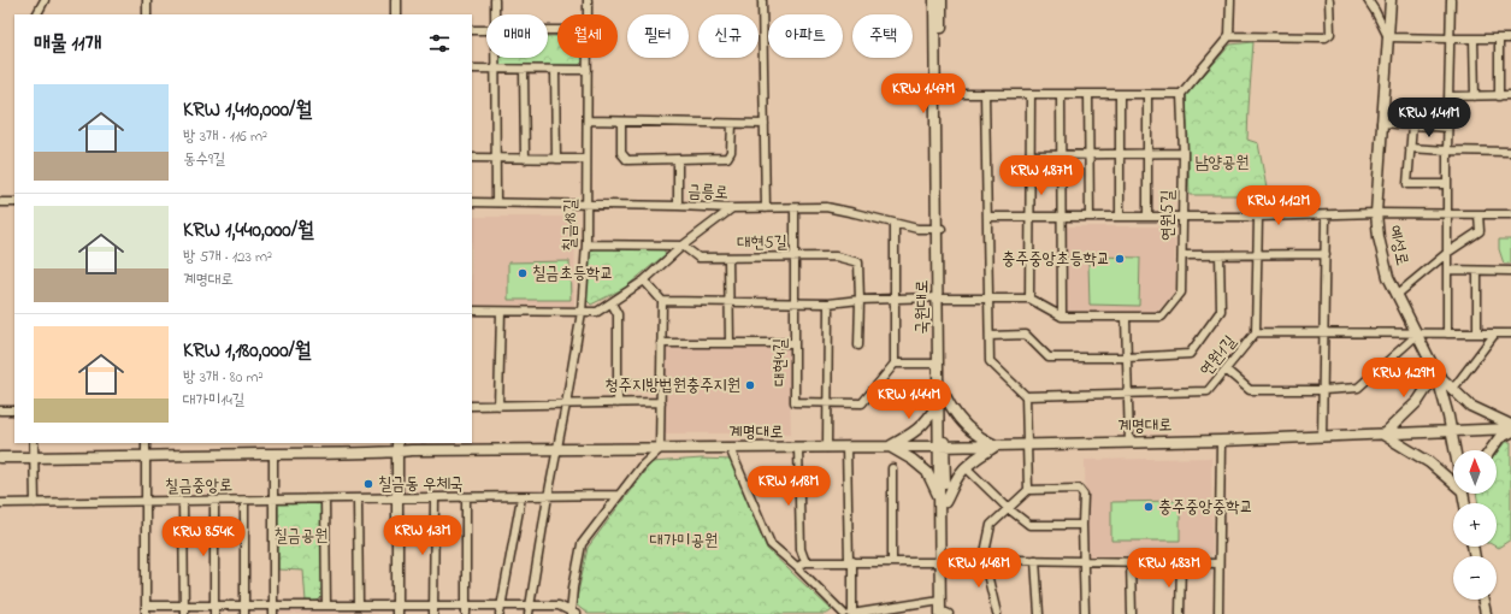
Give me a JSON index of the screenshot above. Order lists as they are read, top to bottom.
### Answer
{
  "streets": {
    "street": [
      "금릉로",
      "연원5길",
      "칠금18길",
      "대현5길",
      "예성로",
      "국원대로",
      "연원1길",
      "대현4길",
      "계명대로",
      "칠금중앙로"
    ]
  },
  "crossings": [
    ["금릉로", "칠금18길"],
    ["금릉로", "국원대로"],
    ["금릉로", "대현4길"],
    ["칠금18길", "계명대로"],
    ["칠금18길", "칠금중앙로"],
    ["대현5길", "대현4길"],
    ["예성로", "계명대로"],
    ["국원대로", "계명대로"]
  ],
  "parks": ["남양공원", "칠금공원", "대가미공원"],
  "places": [
    "충주중앙초등학교",
    "칠금초등학교",
    "청주지방법원충주지원",
    "칠금동 우체국",
    "충주중앙중학교"
  ],
  "north": "top",
  "page": {
    "chip": [
      "매매",
      "월세",
      "필터",
      "신규",
      "아파트",
      "주택"
    ],
    "heading": "매물 11개",
    "list": [
      {
        "name": "KRW 1,410,000/월",
        "note": "방 3개 · 116 m² · 동수9길"
      },
      {
        "name": "KRW 1,440,000/월",
        "note": "방 5개 · 123 m² · 계명대로"
      },
      {
        "name": "KRW 1,180,000/월",
        "note": "방 3개 · 80 m² · 대가미14길"
      }
    ],
    "price": [
      "KRW 1.47M",
      "KRW 1.41M",
      "KRW 1.87M",
      "KRW 1.12M",
      "KRW 1.29M",
      "KRW 1.44M",
      "KRW 1.18M",
      "KRW 1.3M",
      "KRW 854K",
      "KRW 1.48M",
      "KRW 1.83M"
    ],
    "map_buttons": ["+", "−"]
  }
}
